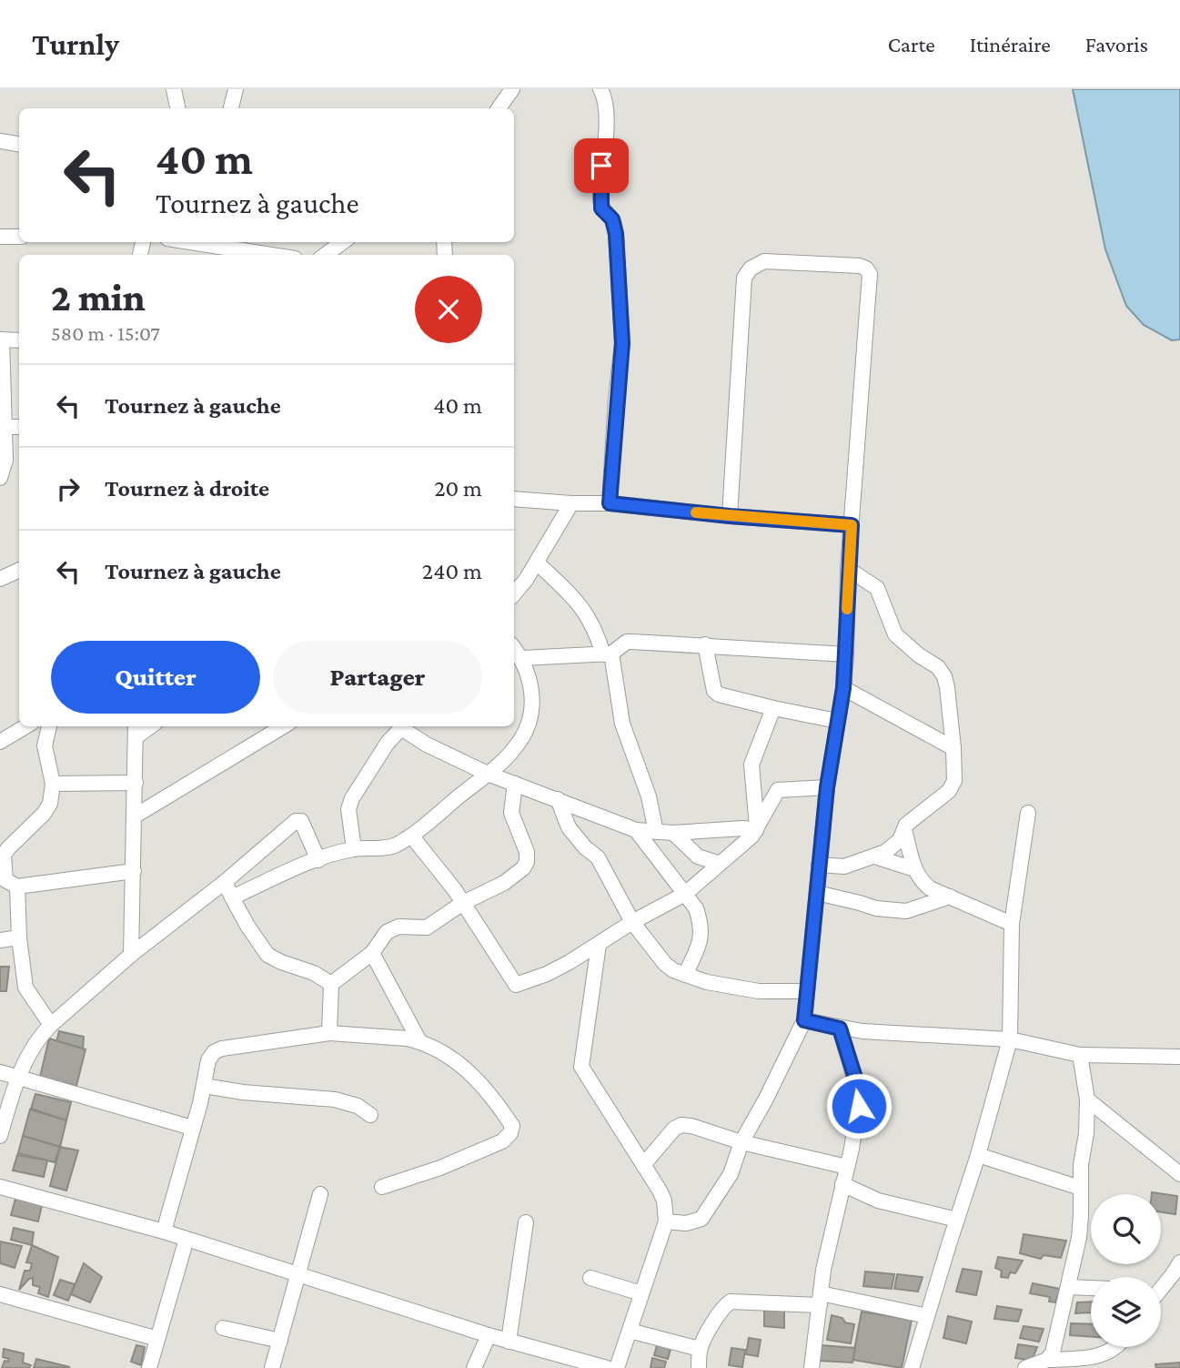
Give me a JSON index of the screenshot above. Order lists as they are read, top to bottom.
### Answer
{
  "page": {
    "header": "Turnly",
    "nav": ["Carte", "Itinéraire", "Favoris"],
    "turn": ["40 m", "Tournez à gauche"],
    "heading": ["2 min", "580 m · 15:07"],
    "list": [
      {
        "name": "Tournez à gauche",
        "value": "40 m"
      },
      {
        "name": "Tournez à droite",
        "value": "20 m"
      },
      {
        "name": "Tournez à gauche",
        "value": "240 m"
      }
    ],
    "buttons": ["Quitter", "Partager"]
  }
}
